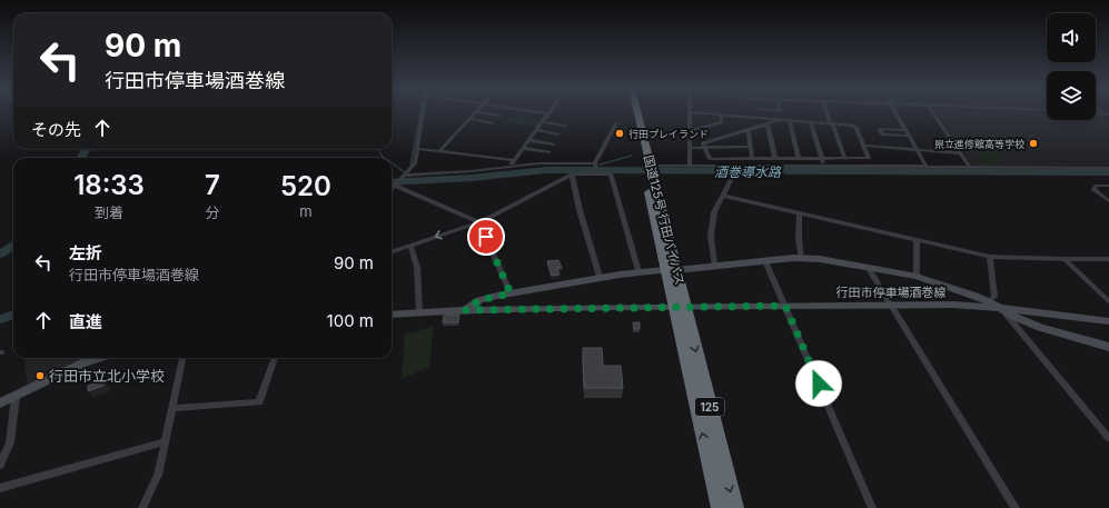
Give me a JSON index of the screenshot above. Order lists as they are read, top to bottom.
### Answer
{
  "streets": {
    "highway": ["国道125号 行田バイパス", "125"],
    "street": ["行田市停車場酒巻線"]
  },
  "crossings": [
    ["国道125号 行田バイパス", "行田市停車場酒巻線"]
  ],
  "water": ["酒巻導水路"],
  "places": ["行田プレイランド", "県立進修館高等学校", "行田市立北小学校"],
  "page": {
    "turn": ["90 m", "行田市停車場酒巻線"],
    "then": "その先",
    "eta": [
      "18:33",
      "到着",
      "7",
      "分",
      "520",
      "m"
    ],
    "list": [
      {
        "name": "左折",
        "note": "行田市停車場酒巻線",
        "value": "90 m"
      },
      {
        "name": "直進",
        "value": "100 m"
      }
    ]
  }
}
